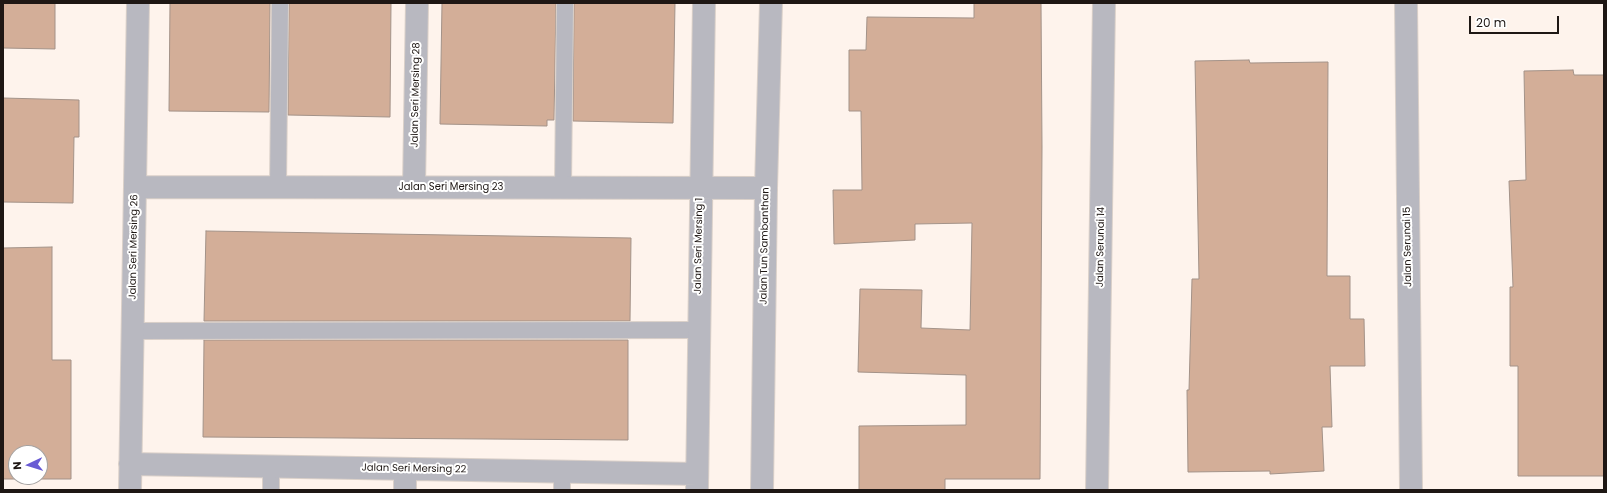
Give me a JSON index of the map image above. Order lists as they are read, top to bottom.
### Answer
{
  "streets": {
    "street": [
      "Jalan Seri Mersing 28",
      "Jalan Seri Mersing 23",
      "Jalan Seri Mersing 1",
      "Jalan Tun Sambanthan",
      "Jalan Seri Mersing 26",
      "Jalan Serunai 14",
      "Jalan Serunai 15",
      "Jalan Seri Mersing 22"
    ]
  },
  "crossings": [
    ["Jalan Seri Mersing 28", "Jalan Seri Mersing 23"],
    ["Jalan Seri Mersing 23", "Jalan Seri Mersing 1"],
    ["Jalan Seri Mersing 23", "Jalan Tun Sambanthan"],
    ["Jalan Seri Mersing 23", "Jalan Seri Mersing 26"],
    ["Jalan Seri Mersing 1", "Jalan Seri Mersing 22"],
    ["Jalan Seri Mersing 26", "Jalan Seri Mersing 22"]
  ],
  "scale_bar": "20 m",
  "north": "left"
}
